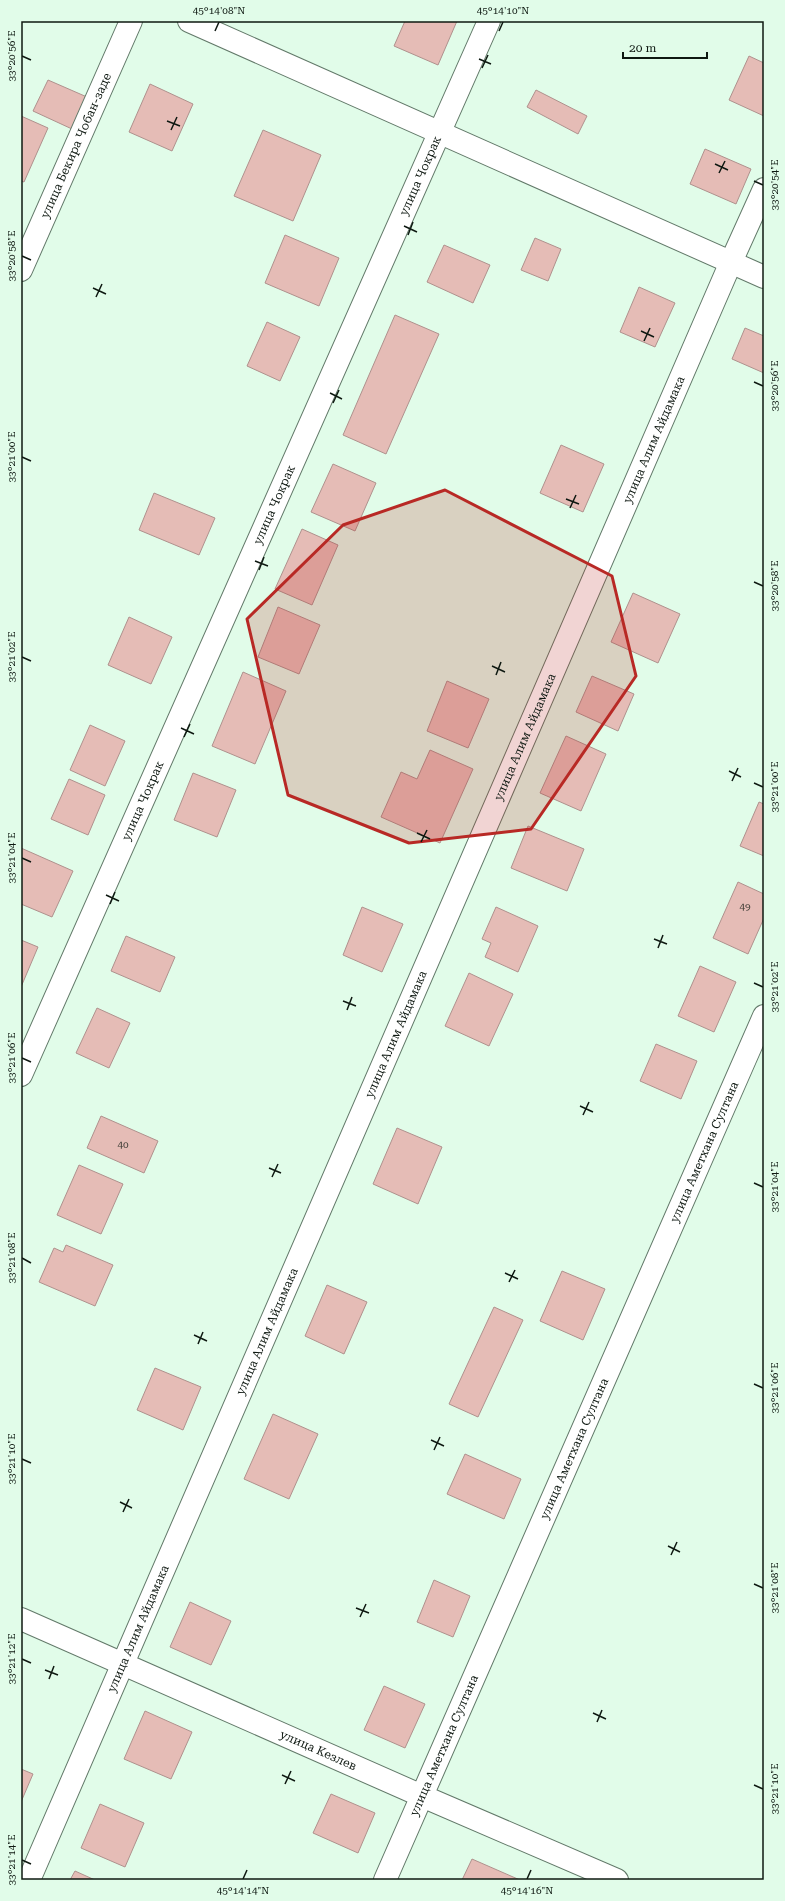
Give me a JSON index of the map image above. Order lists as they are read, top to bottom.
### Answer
{
  "streets": {
    "street": [
      "улица Бекира Чобан-заде",
      "улица Чокрак",
      "улица Алим Айдамака",
      "улица Аметхана Султана",
      "улица Кезлев"
    ]
  },
  "crossings": [
    ["улица Алим Айдамака", "улица Кезлев"],
    ["улица Аметхана Султана", "улица Кезлев"]
  ],
  "house_numbers": ["49", "40"],
  "scale_bar": "20 m",
  "coordinates": [
    "45°14'08\"N",
    "45°14'10\"N",
    "33°20'56\"E",
    "33°20'54\"E",
    "33°20'58\"E",
    "33°21'00\"E",
    "33°21'02\"E",
    "33°21'04\"E",
    "33°21'06\"E",
    "33°21'08\"E",
    "33°21'10\"E",
    "33°21'12\"E",
    "33°21'14\"E",
    "45°14'14\"N",
    "45°14'16\"N"
  ]
}
